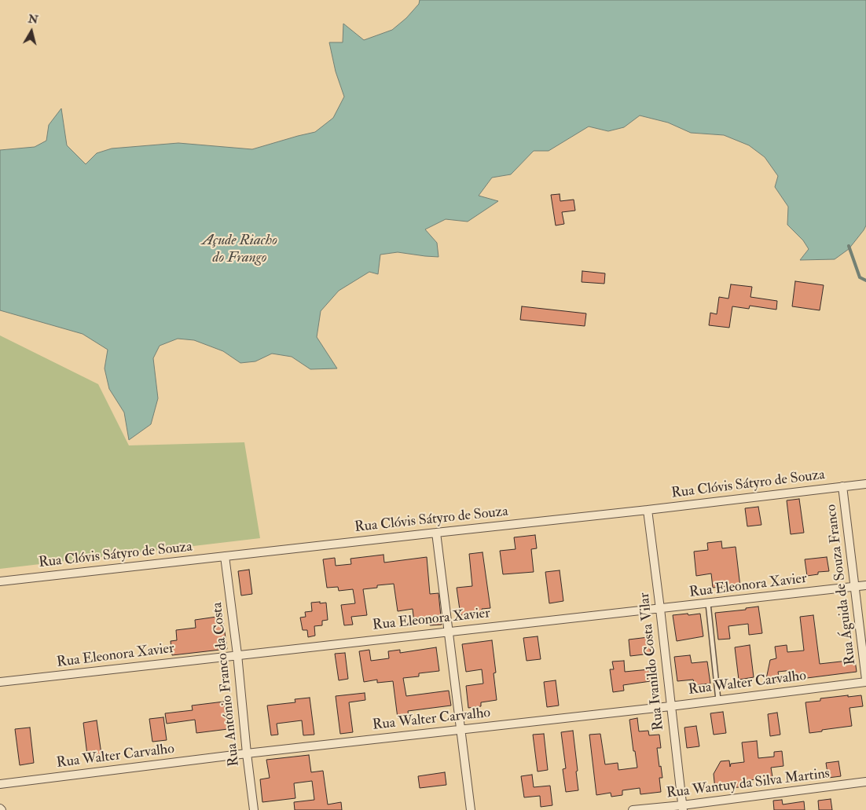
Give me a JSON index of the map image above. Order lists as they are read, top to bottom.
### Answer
{
  "streets": {
    "street": [
      "Rua Clóvis Sátyro de Souza",
      "Rua Águida de Souza Franco",
      "Rua Eleonora Xavier",
      "Rua Ivanildo Costa Vilar",
      "Rua Walter Carvalho",
      "Rua António Franco da Costa",
      "Rua Wantuy da Silva Martins"
    ]
  },
  "crossings": [
    ["Rua Clóvis Sátyro de Souza", "Rua Águida de Souza Franco"],
    ["Rua Clóvis Sátyro de Souza", "Rua Ivanildo Costa Vilar"],
    ["Rua Clóvis Sátyro de Souza", "Rua António Franco da Costa"],
    ["Rua Águida de Souza Franco", "Rua Eleonora Xavier"],
    ["Rua Águida de Souza Franco", "Rua Walter Carvalho"],
    ["Rua Eleonora Xavier", "Rua Ivanildo Costa Vilar"],
    ["Rua Eleonora Xavier", "Rua António Franco da Costa"],
    ["Rua Ivanildo Costa Vilar", "Rua Walter Carvalho"],
    ["Rua Ivanildo Costa Vilar", "Rua Wantuy da Silva Martins"],
    ["Rua Walter Carvalho", "Rua António Franco da Costa"]
  ],
  "water": ["Açude Riacho do Frango"],
  "north": "top"
}
